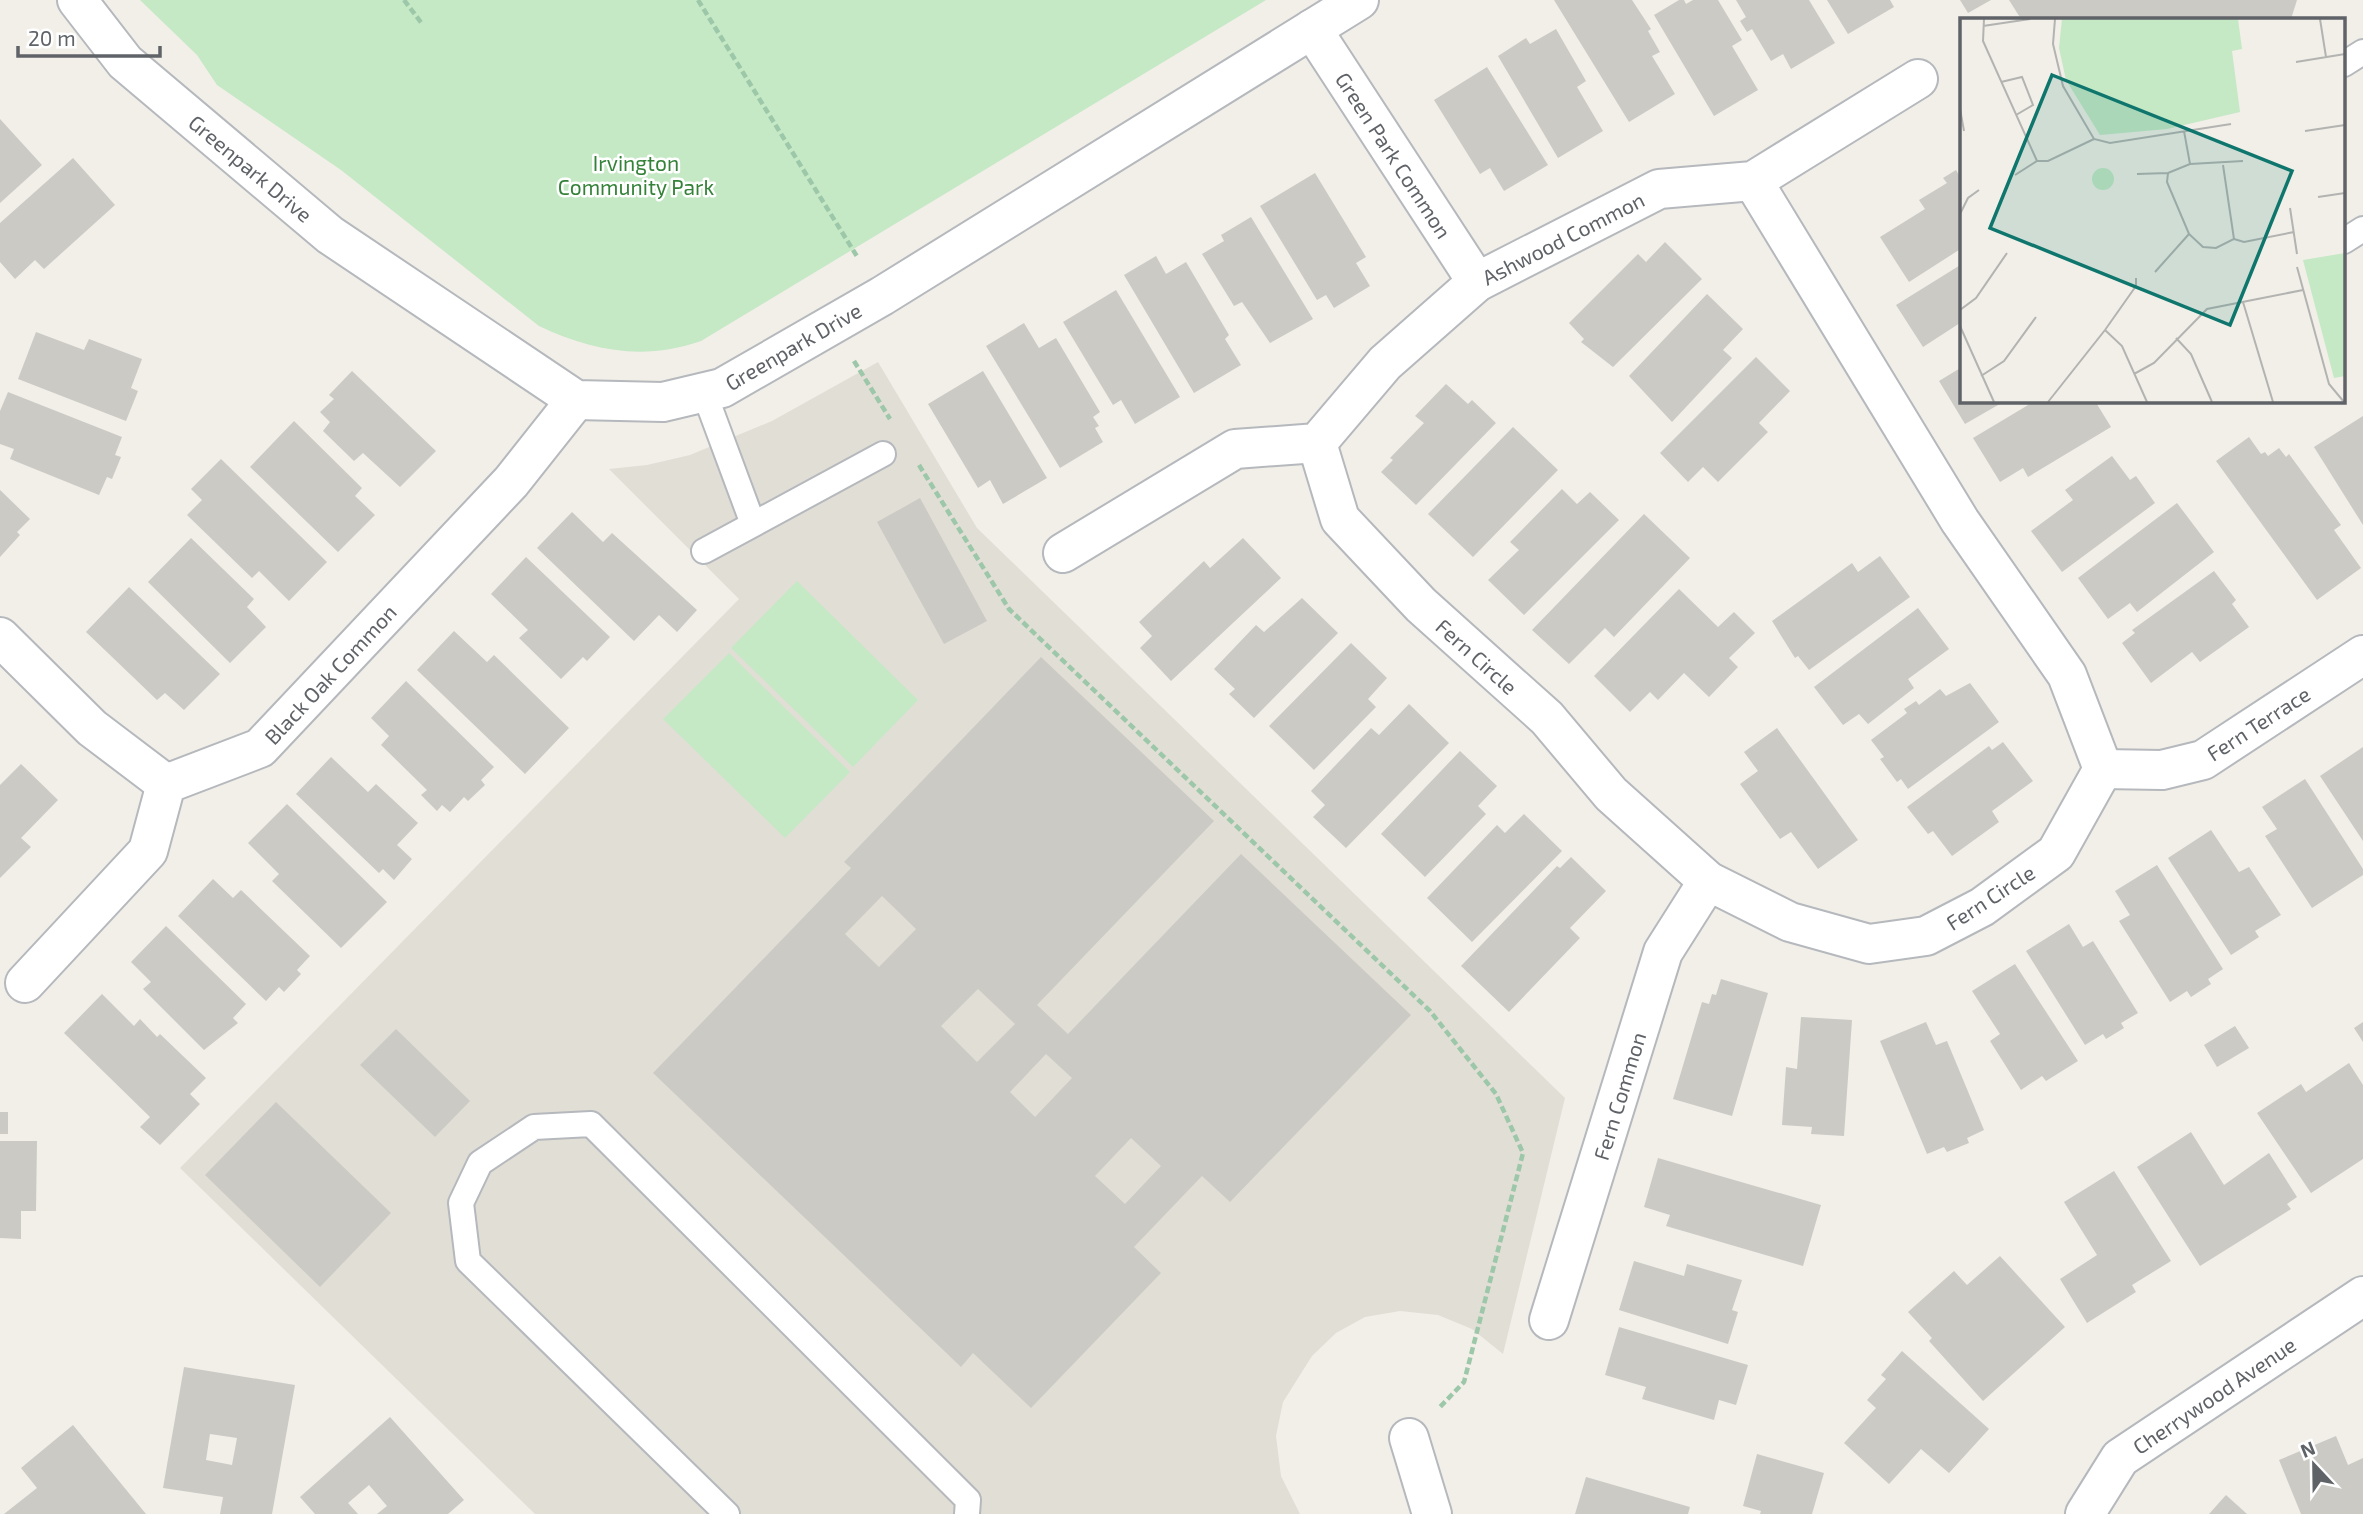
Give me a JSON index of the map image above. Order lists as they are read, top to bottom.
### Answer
{
  "streets": {
    "street": [
      "Green Park Common",
      "Greenpark Drive",
      "Ashwood Common",
      "Fern Circle",
      "Black Oak Common",
      "Fern Terrace",
      "Fern Common",
      "Cherrywood Avenue"
    ]
  },
  "crossings": [
    ["Green Park Common", "Greenpark Drive"],
    ["Green Park Common", "Ashwood Common"],
    ["Greenpark Drive", "Black Oak Common"],
    ["Ashwood Common", "Fern Circle"],
    ["Fern Circle", "Fern Terrace"],
    ["Fern Circle", "Fern Common"]
  ],
  "parks": ["Irvington Community Park"],
  "scale_bar": "20 m",
  "north": "top"
}
